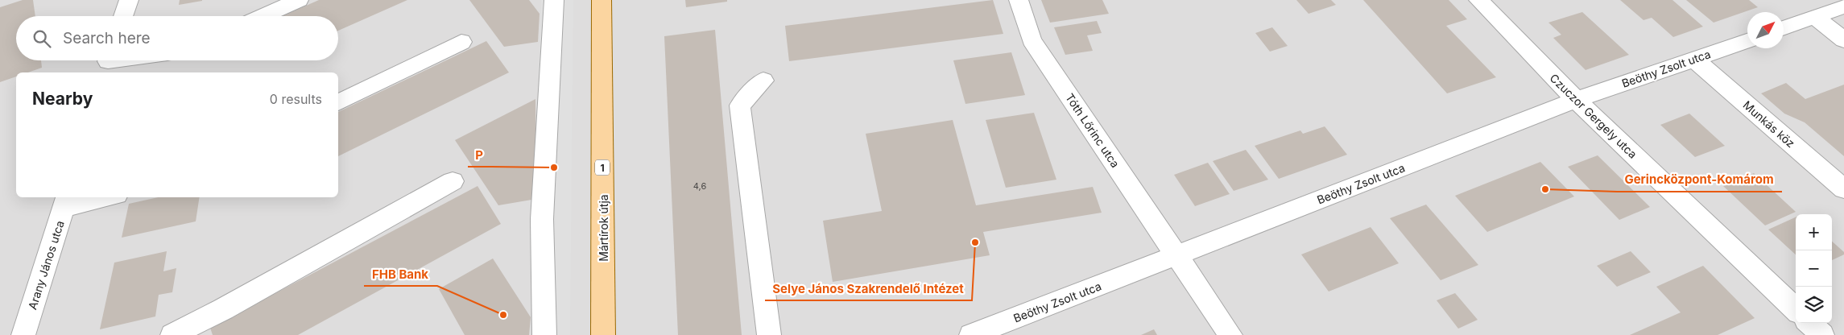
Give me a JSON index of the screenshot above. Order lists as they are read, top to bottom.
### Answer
{
  "streets": {
    "main road": ["1", "Mártírok útja"],
    "street": [
      "Beöthy Zsolt utca",
      "Czuczor Gergely utca",
      "Munkás köz",
      "Tóth Lőrinc utca",
      "Arany János utca"
    ]
  },
  "crossings": [
    ["Beöthy Zsolt utca", "Czuczor Gergely utca"],
    ["Beöthy Zsolt utca", "Munkás köz"],
    ["Beöthy Zsolt utca", "Tóth Lőrinc utca"]
  ],
  "places": [
    "P",
    "Gerincközpont-Komárom",
    "Selye János Szakrendelő Intézet",
    "FHB Bank"
  ],
  "house_numbers": ["4,6"],
  "north": "top right",
  "page": {
    "search": "Search here",
    "heading": ["Nearby", "0 results"],
    "map_buttons": ["+", "−"]
  }
}
